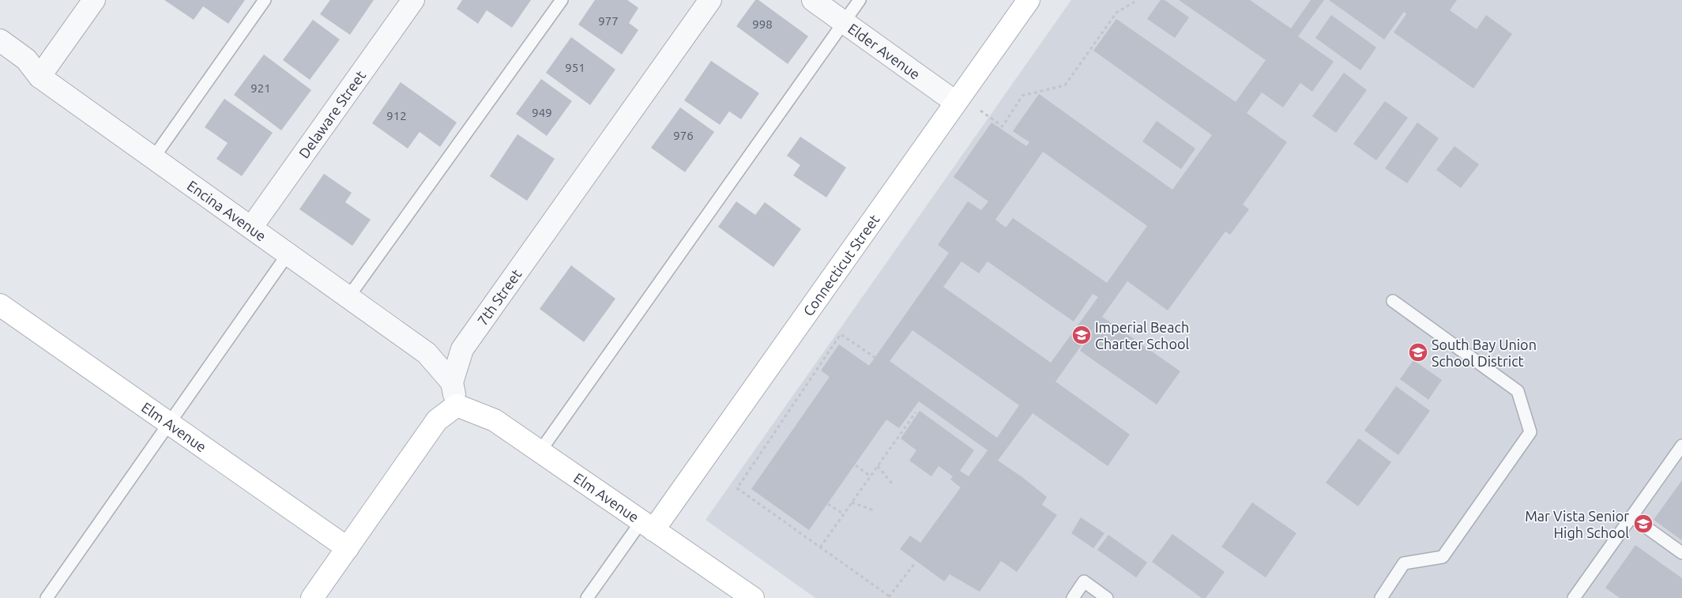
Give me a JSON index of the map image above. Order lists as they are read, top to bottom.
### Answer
{
  "streets": {
    "street": [
      "Elder Avenue",
      "Delaware Street",
      "Encina Avenue",
      "Connecticut Street",
      "7th Street",
      "Elm Avenue"
    ]
  },
  "crossings": [
    ["Elder Avenue", "Connecticut Street"],
    ["Delaware Street", "Encina Avenue"],
    ["Encina Avenue", "7th Street"],
    ["Connecticut Street", "Elm Avenue"],
    ["7th Street", "Elm Avenue"]
  ],
  "places": {
    "school or university": ["Imperial Beach Charter School", "South Bay Union School District", "Mar Vista Senior High School"]
  },
  "house_numbers": [
    "977",
    "998",
    "951",
    "921",
    "949",
    "912",
    "976"
  ]
}
